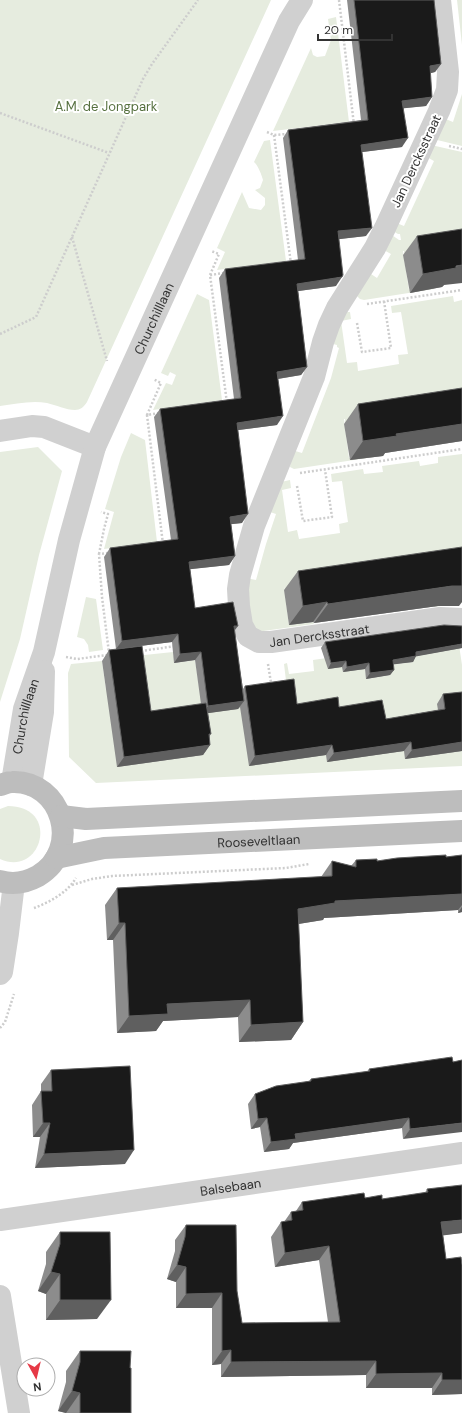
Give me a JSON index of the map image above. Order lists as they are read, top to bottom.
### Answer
{
  "streets": {
    "main road": ["Rooseveltlaan"],
    "street": ["Jan Dercksstraat", "Churchilllaan", "Balsebaan"]
  },
  "parks": ["A.M. de Jongpark"],
  "scale_bar": "20 m",
  "north": "bottom"
}
